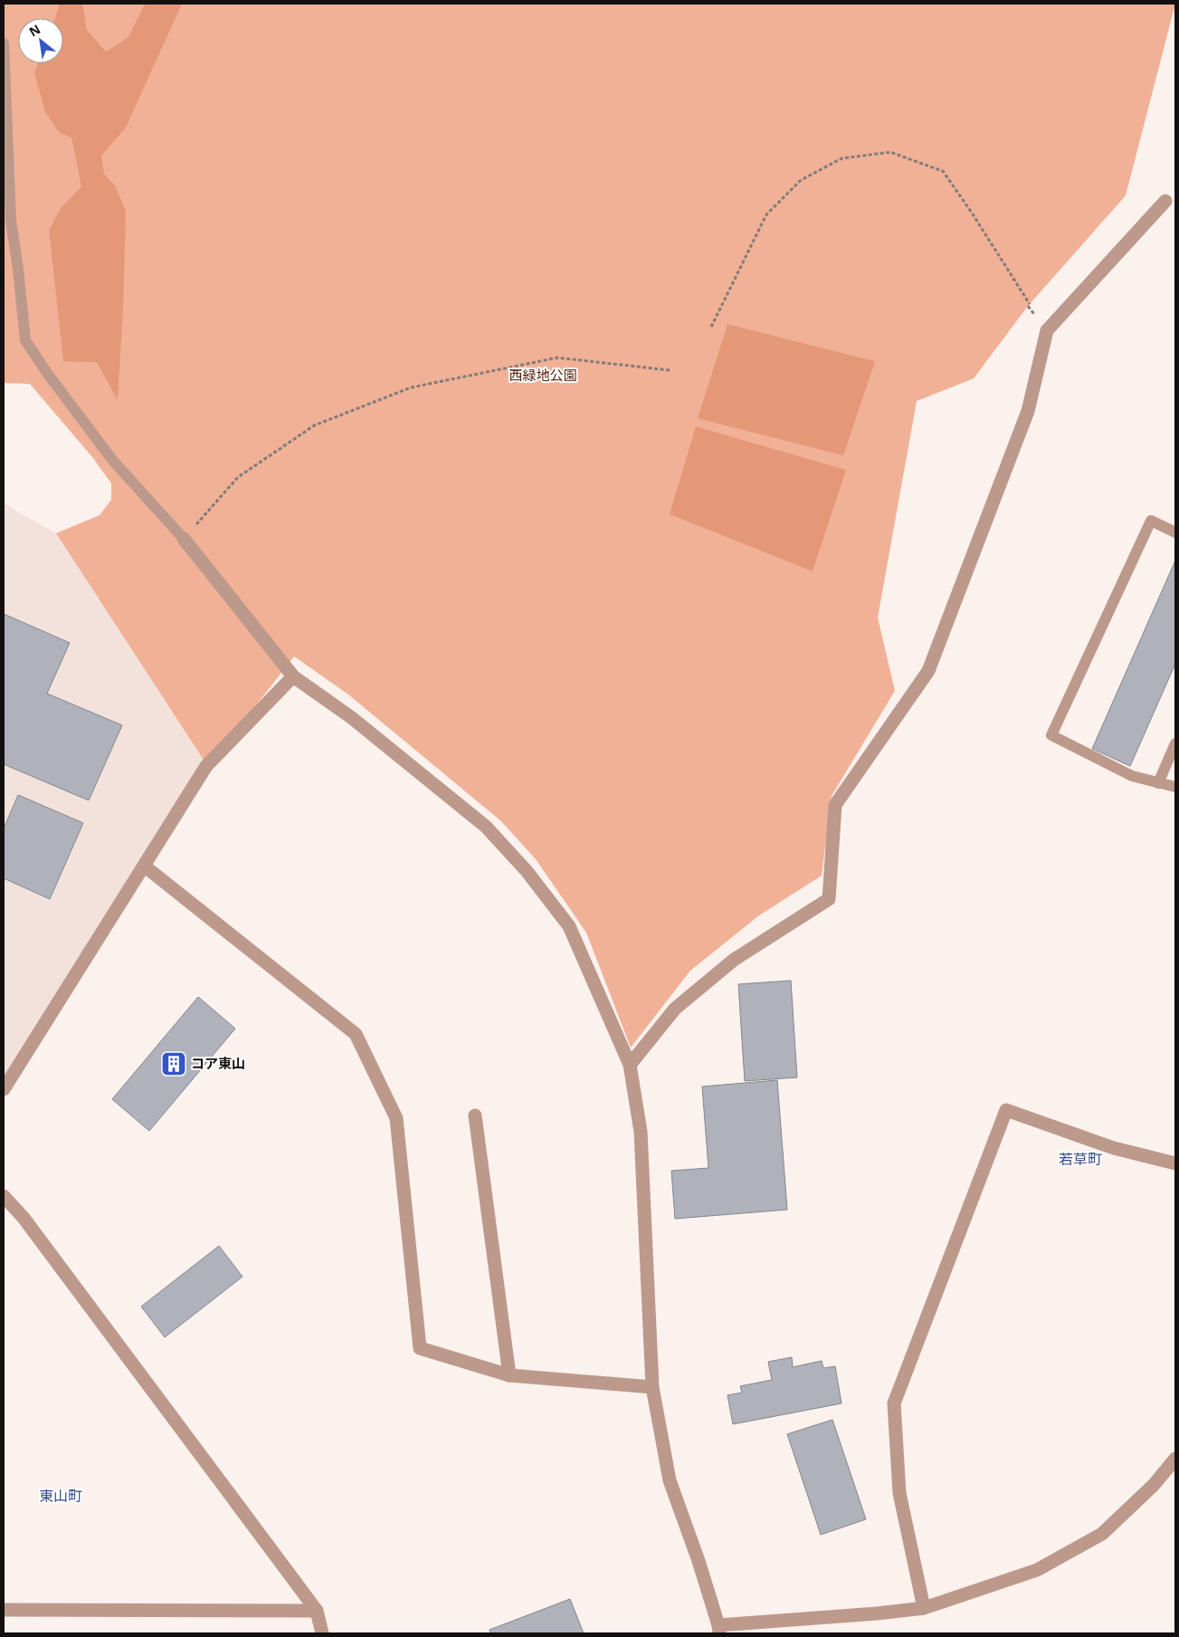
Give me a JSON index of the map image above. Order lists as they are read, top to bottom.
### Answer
{
  "districts": ["若草町", "東山町"],
  "parks": ["西緑地公園"],
  "places": {
    "building": ["コア東山"]
  },
  "north": "top left"
}
